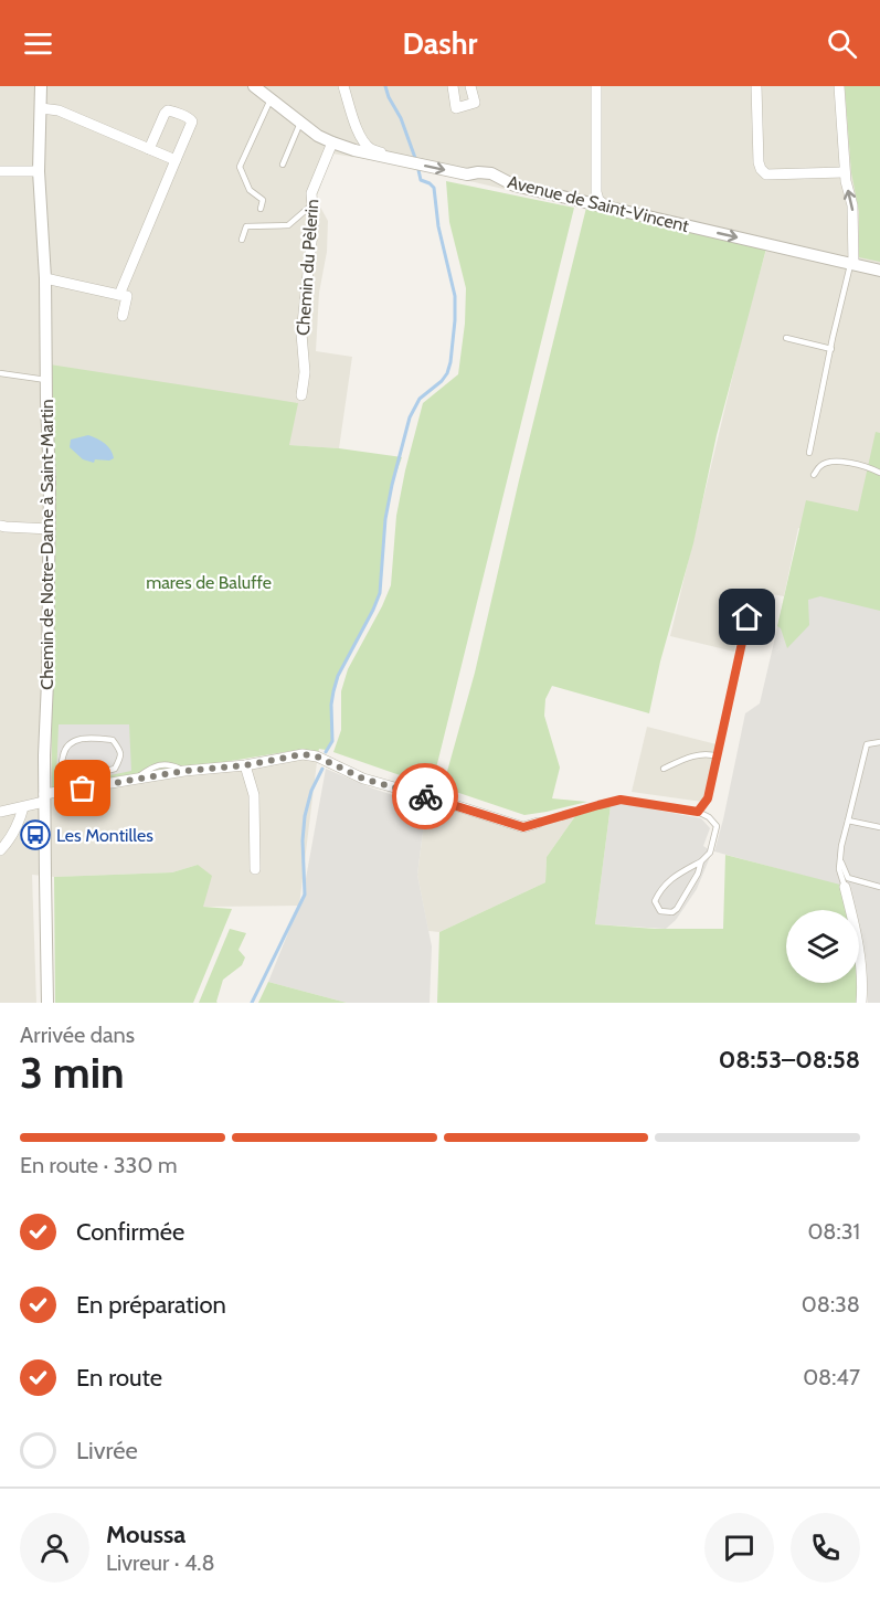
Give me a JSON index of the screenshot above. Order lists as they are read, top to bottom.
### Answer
{
  "streets": {
    "street": ["Avenue de Saint-Vincent", "Chemin du Pèlerin", "Chemin de Notre-Dame à Saint-Martin"]
  },
  "crossings": [
    ["Avenue de Saint-Vincent", "Chemin du Pèlerin"]
  ],
  "one_way": ["Avenue de Saint-Vincent"],
  "parks": ["mares de Baluffe"],
  "places": {
    "bus stop": ["Les Montilles"]
  },
  "page": {
    "header": "Dashr",
    "heading": ["3 min", "Arrivée dans", "08:53–08:58"],
    "panel": ["Moussa", "Livreur · 4.8"],
    "bar": "En route · 330 m",
    "list": [
      ["Confirmée", "08:31"],
      ["En préparation", "08:38"],
      ["En route", "08:47"],
      "Livrée"
    ]
  }
}
